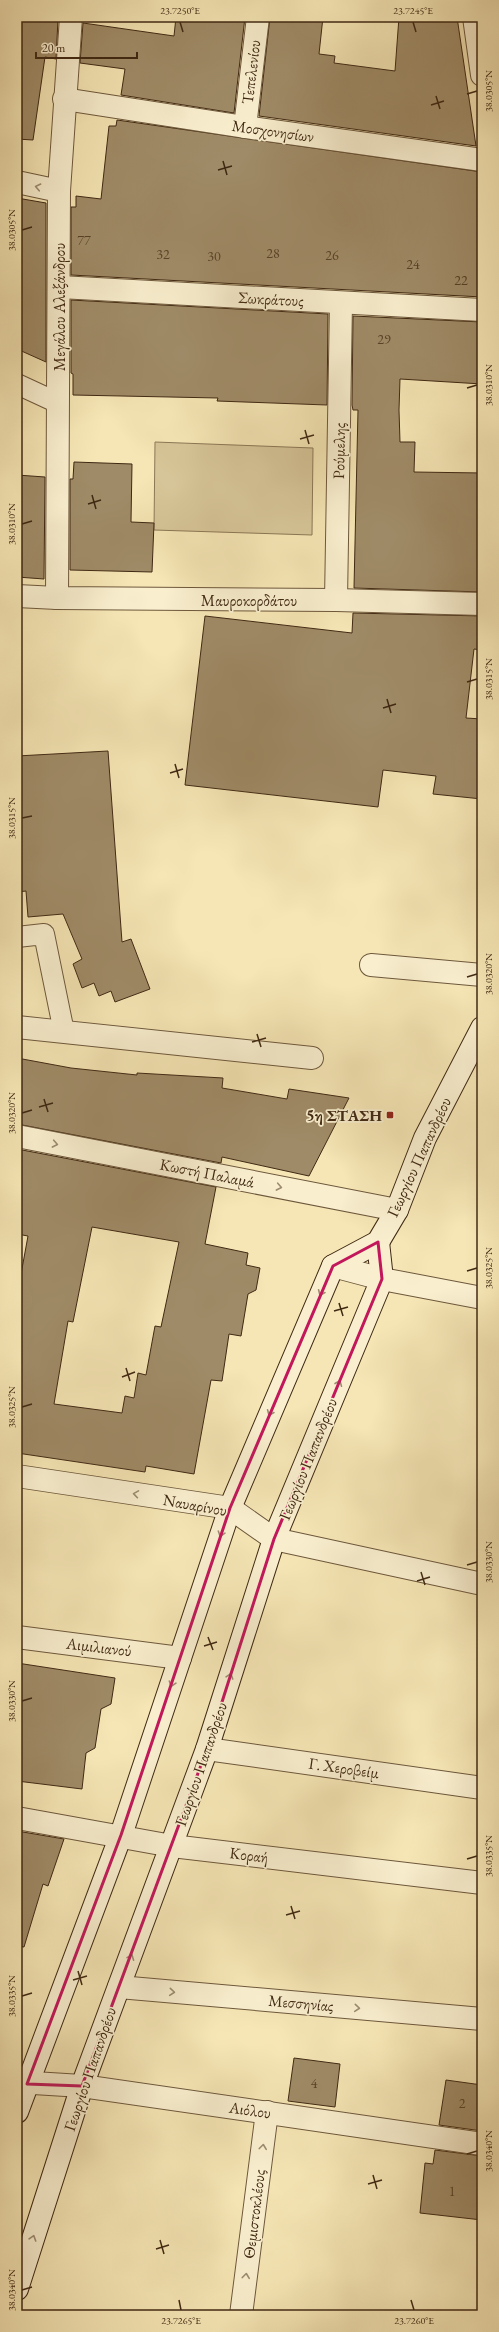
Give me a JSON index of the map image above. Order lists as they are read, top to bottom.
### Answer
{
  "streets": {
    "street": [
      "Τεπελενίου",
      "Μοσχονησίων",
      "Σωκράτους",
      "Μεγάλου Αλεξάνδρου",
      "Ρούμελης",
      "Μαυροκορδάτου",
      "Γεωργίου Παπανδρέου",
      "Κωστή Παλαμά",
      "Ναυαρίνου",
      "Αιμιλιανού",
      "Γ. Χεροβείμ",
      "Κοραή",
      "Μεσσηνίας",
      "Αιόλου",
      "Θεμιστοκλέους"
    ]
  },
  "crossings": [
    ["Τεπελενίου", "Μοσχονησίων"],
    ["Μοσχονησίων", "Μεγάλου Αλεξάνδρου"],
    ["Σωκράτους", "Μεγάλου Αλεξάνδρου"],
    ["Σωκράτους", "Ρούμελης"],
    ["Μεγάλου Αλεξάνδρου", "Μαυροκορδάτου"],
    ["Ρούμελης", "Μαυροκορδάτου"],
    ["Γεωργίου Παπανδρέου", "Κωστή Παλαμά"],
    ["Γεωργίου Παπανδρέου", "Ναυαρίνου"],
    ["Γεωργίου Παπανδρέου", "Γ. Χεροβείμ"],
    ["Γεωργίου Παπανδρέου", "Κοραή"],
    ["Γεωργίου Παπανδρέου", "Μεσσηνίας"],
    ["Γεωργίου Παπανδρέου", "Αιόλου"],
    ["Αιόλου", "Θεμιστοκλέους"]
  ],
  "one_way": ["Ναυαρίνου", "Μεσσηνίας", "Θεμιστοκλέους"],
  "places": {
    "transit": ["5η ΣΤΑΣΗ"]
  },
  "house_numbers": [
    "77",
    "28",
    "32",
    "26",
    "30",
    "24",
    "22",
    "29",
    "4",
    "2",
    "1"
  ],
  "scale_bar": "20 m",
  "coordinates": [
    "23.7250°E",
    "23.7245°E",
    "38.0305°N",
    "38.0310°N",
    "38.0315°N",
    "38.0320°N",
    "38.0325°N",
    "38.0330°N",
    "38.0335°N",
    "38.0340°N",
    "23.7265°E",
    "23.7260°E"
  ]
}
